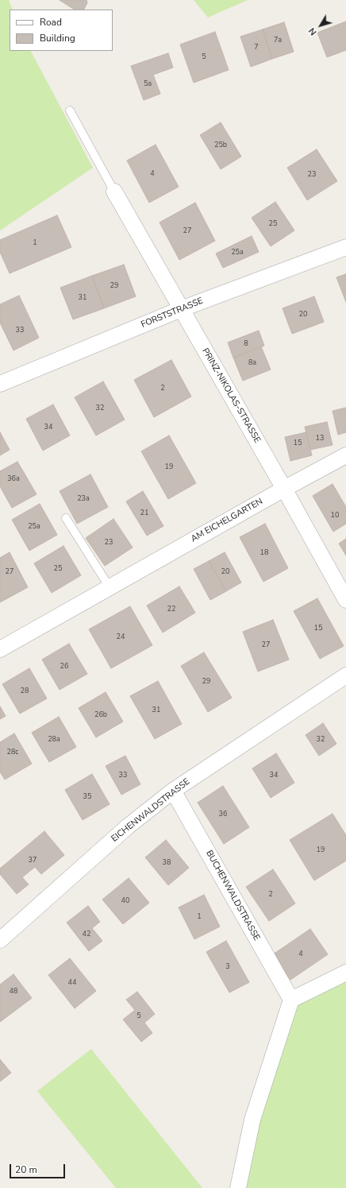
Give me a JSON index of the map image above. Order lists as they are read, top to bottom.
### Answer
{
  "streets": {
    "street": [
      "FORSTSTRASSE",
      "PRINZ-NIKOLAS-STRASSE",
      "AM EICHELGARTEN",
      "EICHENWALDSTRASSE",
      "BUCHENWALDSTRASSE"
    ]
  },
  "crossings": [
    ["FORSTSTRASSE", "PRINZ-NIKOLAS-STRASSE"],
    ["PRINZ-NIKOLAS-STRASSE", "AM EICHELGARTEN"],
    ["EICHENWALDSTRASSE", "BUCHENWALDSTRASSE"]
  ],
  "house_numbers": [
    "7a",
    "7",
    "5",
    "5a",
    "25b",
    "4",
    "23",
    "25",
    "27",
    "1",
    "25a",
    "29",
    "31",
    "20",
    "33",
    "8",
    "8a",
    "2",
    "32",
    "34",
    "13",
    "15",
    "19",
    "36a",
    "23a",
    "21",
    "10",
    "25a",
    "23",
    "18",
    "25",
    "27",
    "20",
    "22",
    "15",
    "24",
    "27",
    "26",
    "29",
    "28",
    "31",
    "26b",
    "28a",
    "32",
    "28c",
    "33",
    "34",
    "35",
    "36",
    "19",
    "37",
    "38",
    "2",
    "40",
    "1",
    "42",
    "4",
    "3",
    "44",
    "48",
    "5"
  ],
  "legend": ["Road", "Building"],
  "scale_bar": "20 m",
  "north": "bottom left"
}
